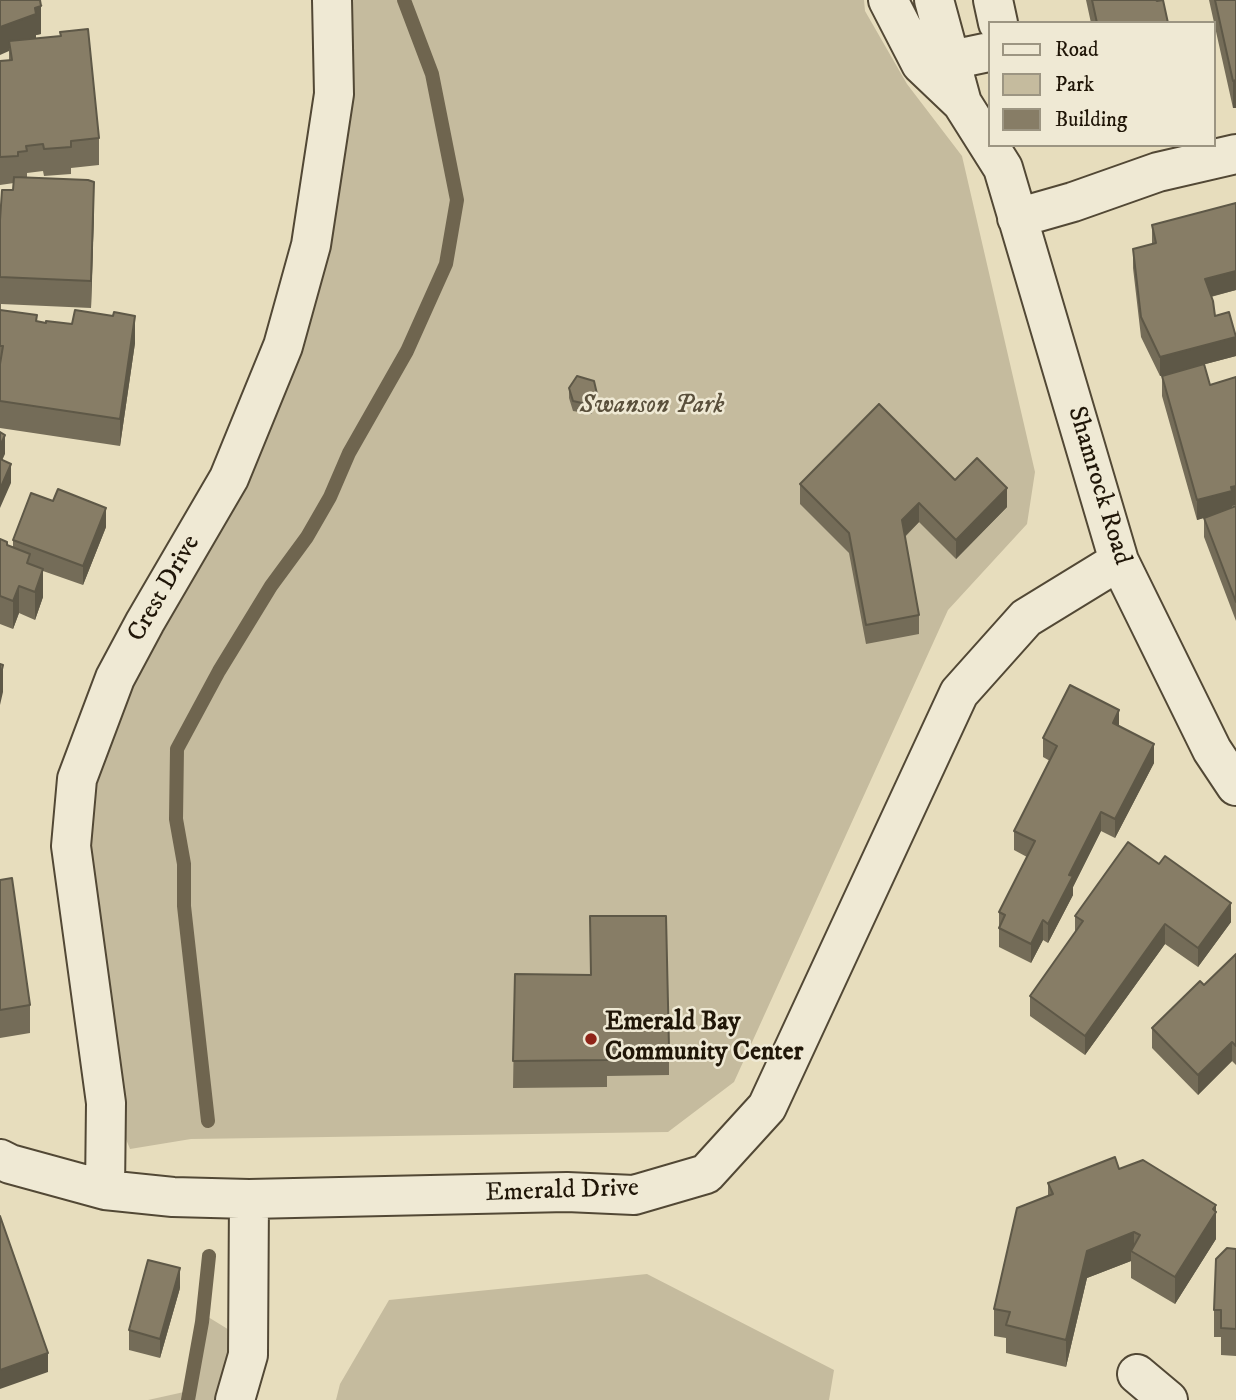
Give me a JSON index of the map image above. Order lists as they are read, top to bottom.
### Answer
{
  "streets": {
    "street": ["Shamrock Road", "Crest Drive", "Emerald Drive"]
  },
  "crossings": [
    ["Shamrock Road", "Emerald Drive"],
    ["Crest Drive", "Emerald Drive"]
  ],
  "parks": ["Swanson Park"],
  "places": ["Emerald Bay Community Center"],
  "legend": ["Road", "Park", "Building"]
}
